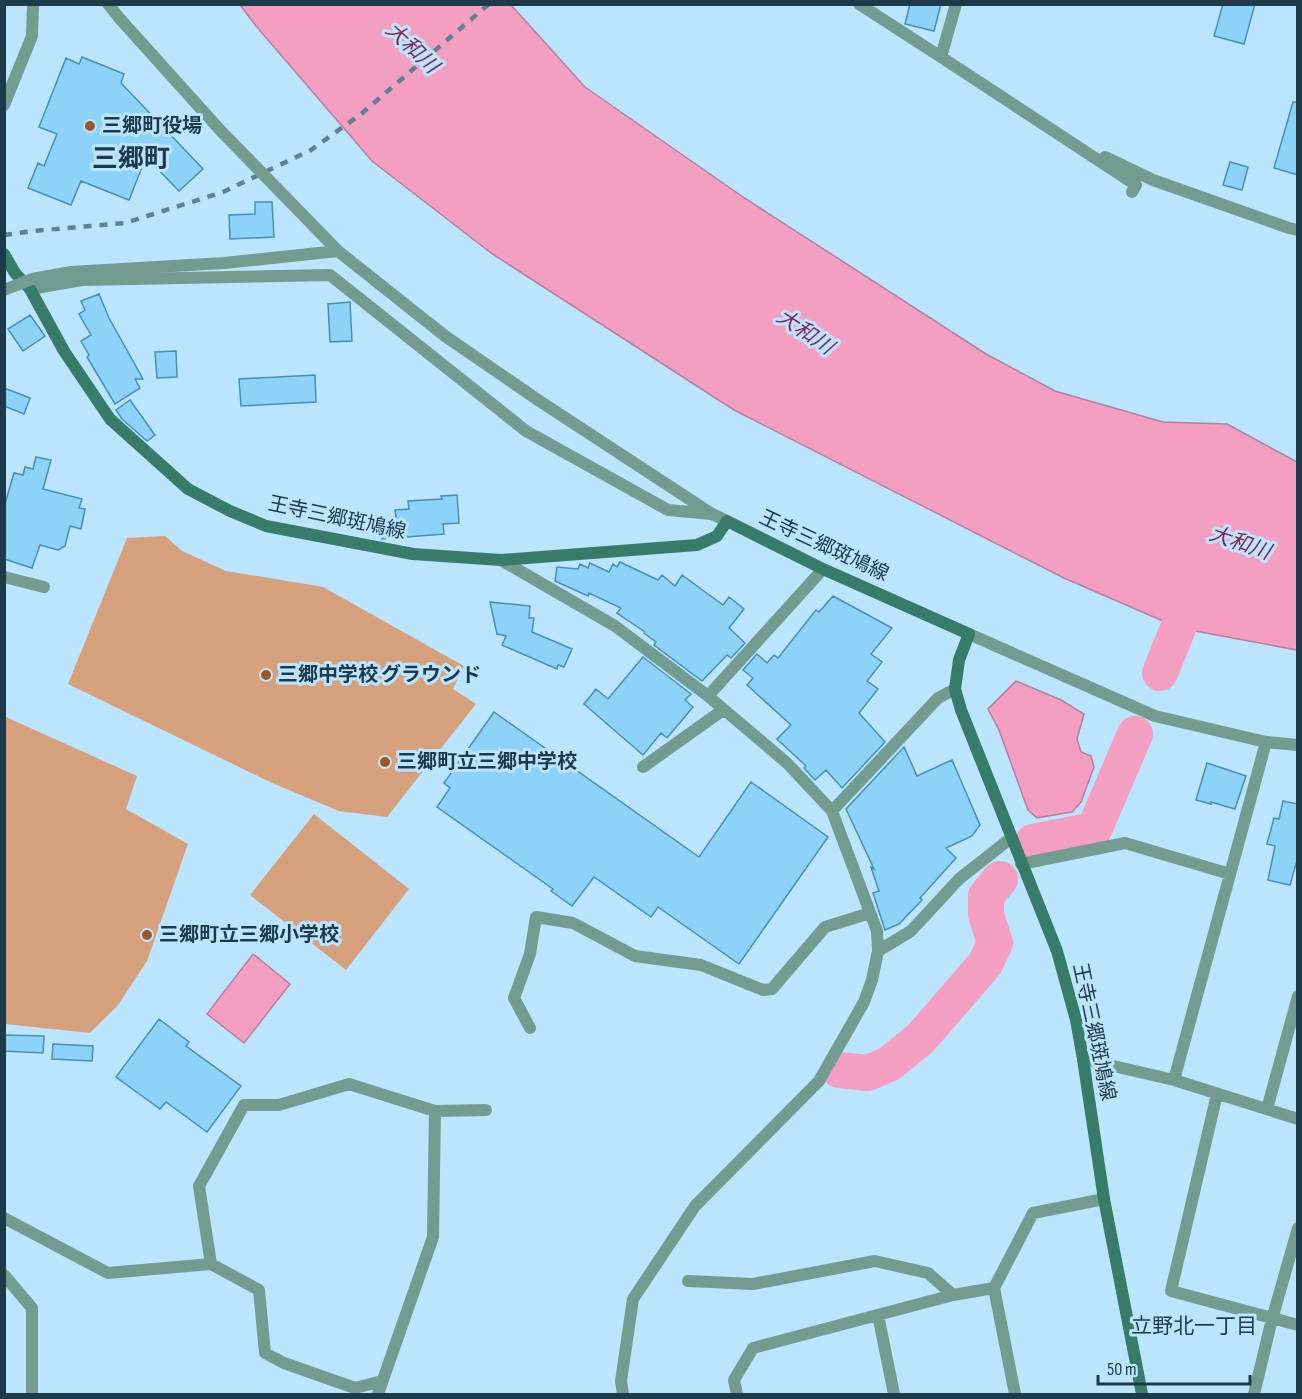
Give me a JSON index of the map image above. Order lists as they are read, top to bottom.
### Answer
{
  "streets": {
    "main road": ["王寺三郷斑鳩線"]
  },
  "districts": ["三郷町", "立野北一丁目"],
  "water": ["大和川"],
  "places": [
    "三郷町役場",
    "三郷中学校 グラウンド",
    "三郷町立三郷中学校",
    "三郷町立三郷小学校"
  ],
  "scale_bar": "50 m"
}
